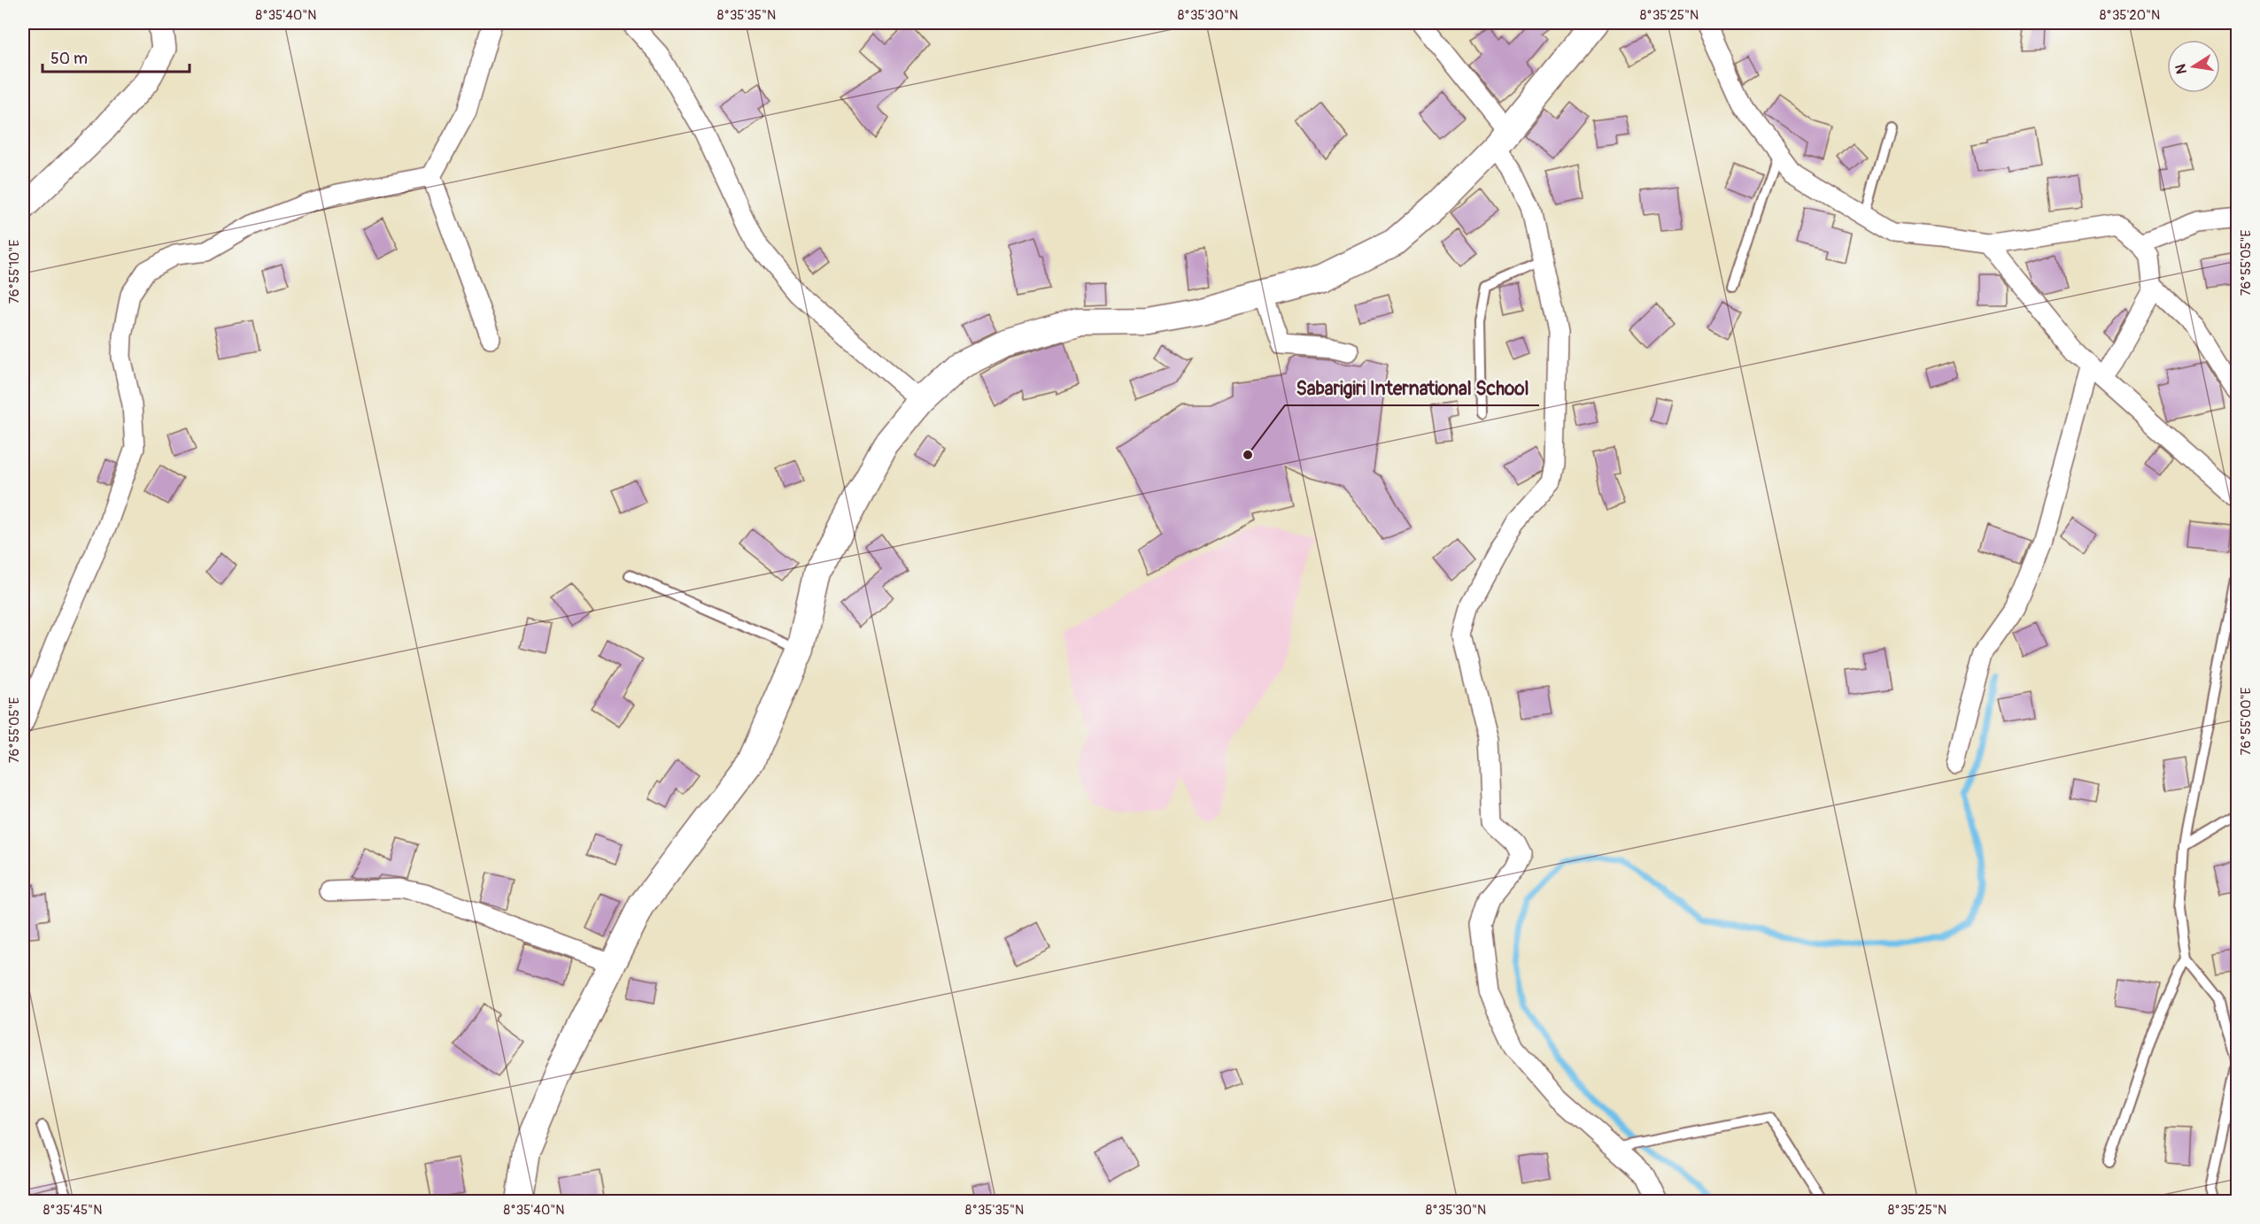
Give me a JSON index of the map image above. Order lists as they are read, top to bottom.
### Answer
{
  "places": ["Sabarigiri International School"],
  "scale_bar": "50 m",
  "north": "left",
  "coordinates": [
    "8°35'40\"N",
    "8°35'35\"N",
    "8°35'30\"N",
    "8°35'25\"N",
    "8°35'20\"N",
    "76°55'05\"E",
    "76°55'10\"E",
    "76°55'00\"E",
    "8°35'45\"N"
  ]
}
